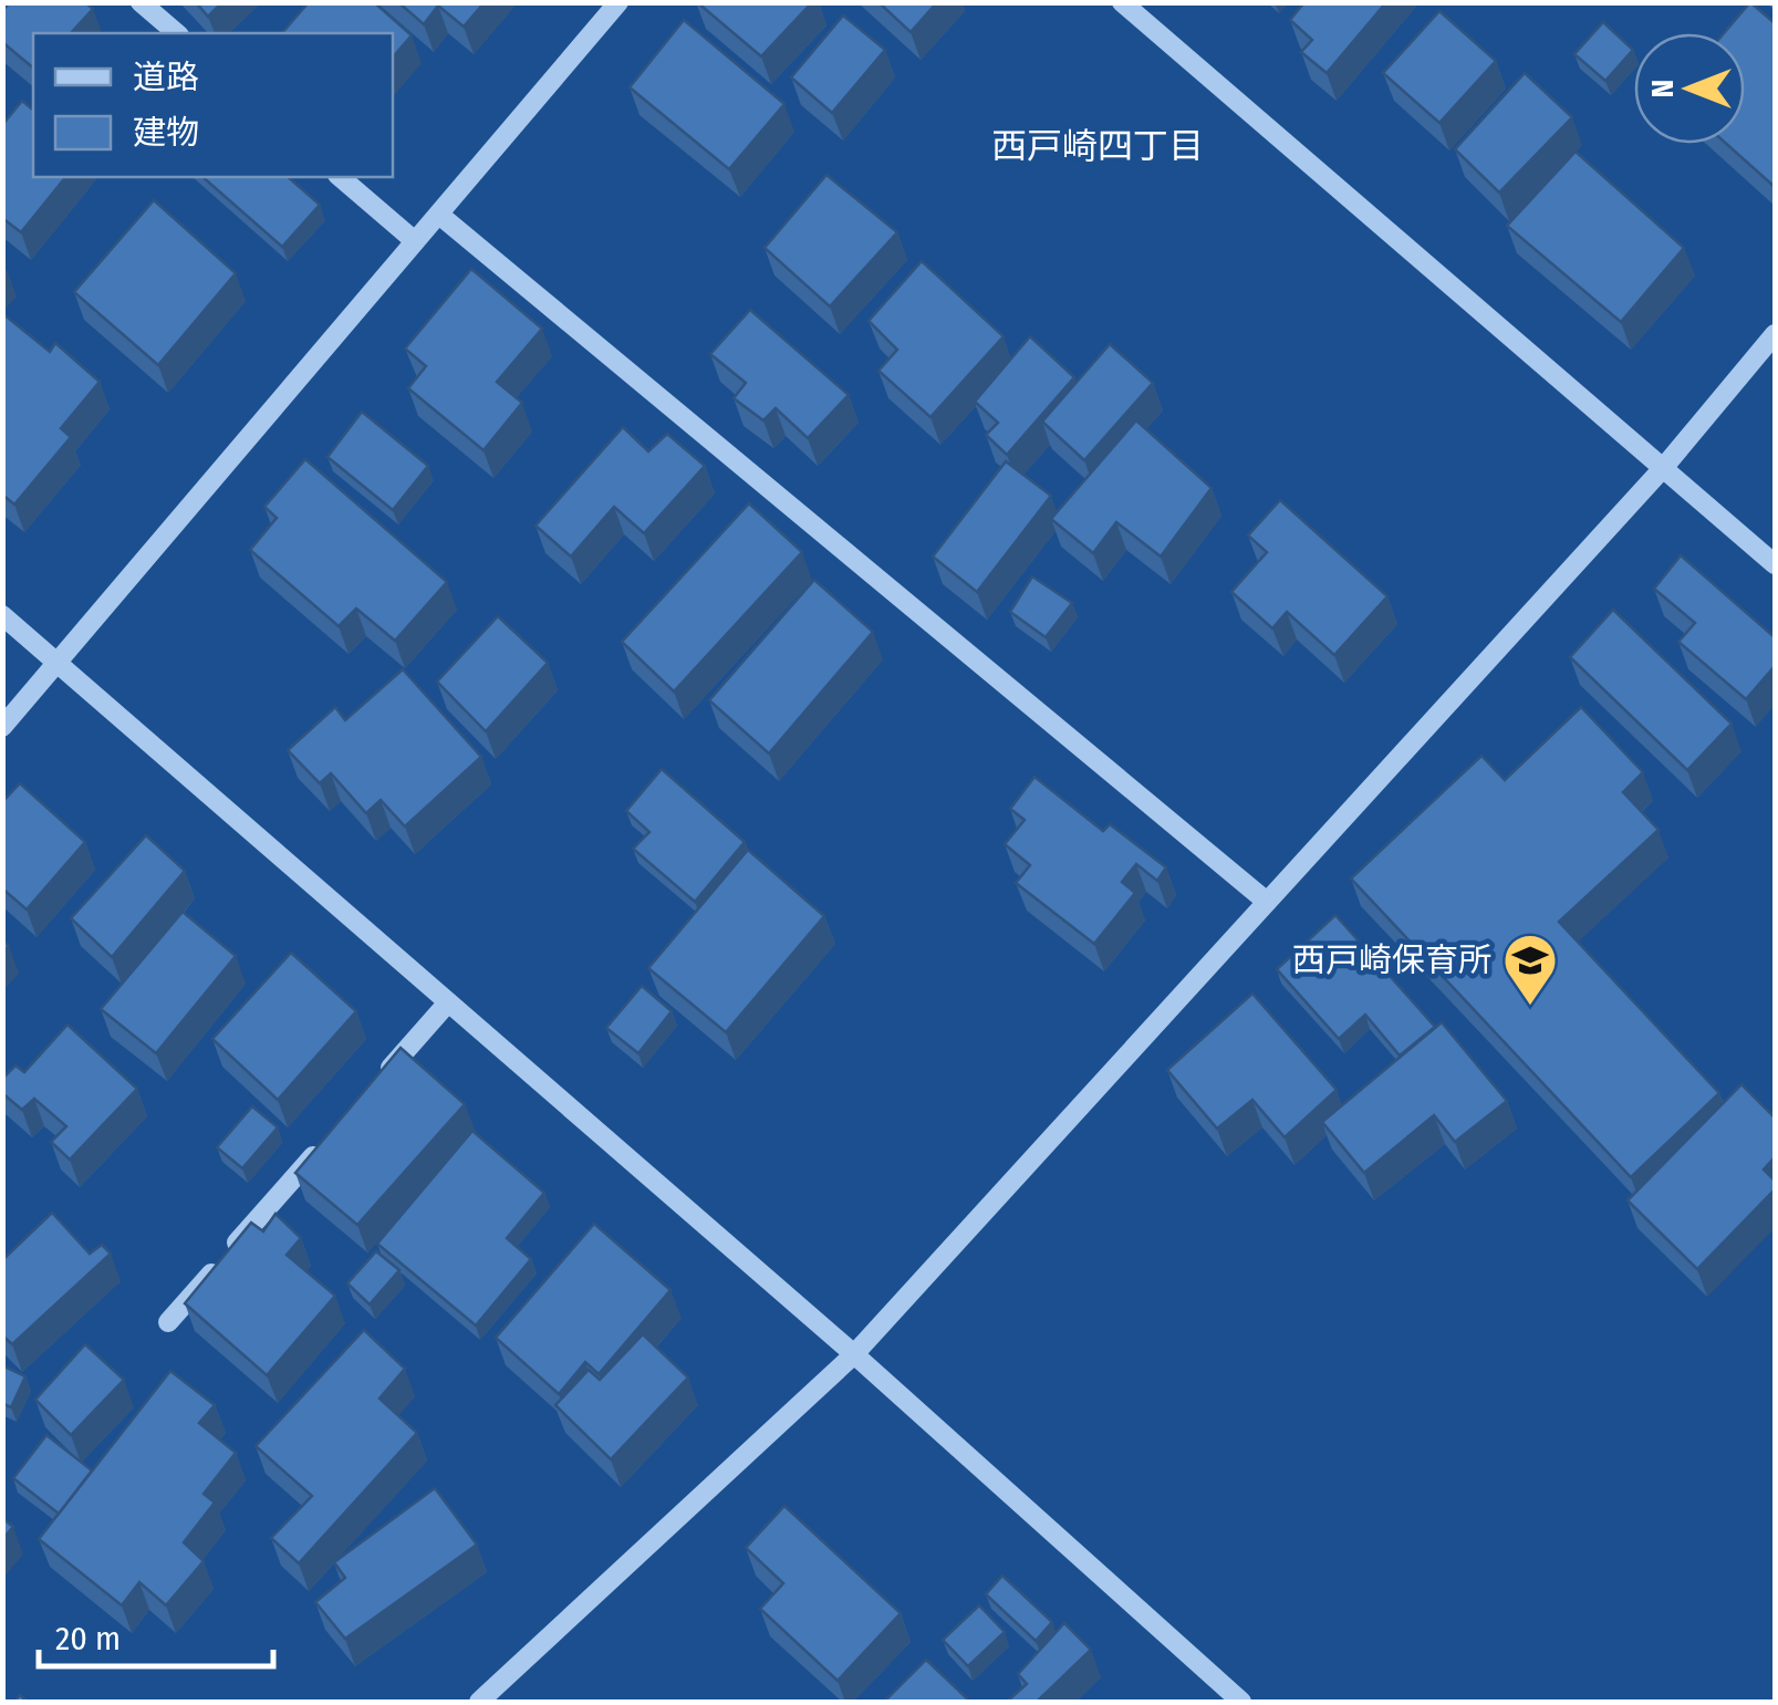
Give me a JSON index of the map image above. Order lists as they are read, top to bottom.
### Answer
{
  "districts": ["西戸崎四丁目"],
  "places": {
    "school or university": ["西戸崎保育所"]
  },
  "legend": ["道路", "建物"],
  "scale_bar": "20 m",
  "north": "left"
}
